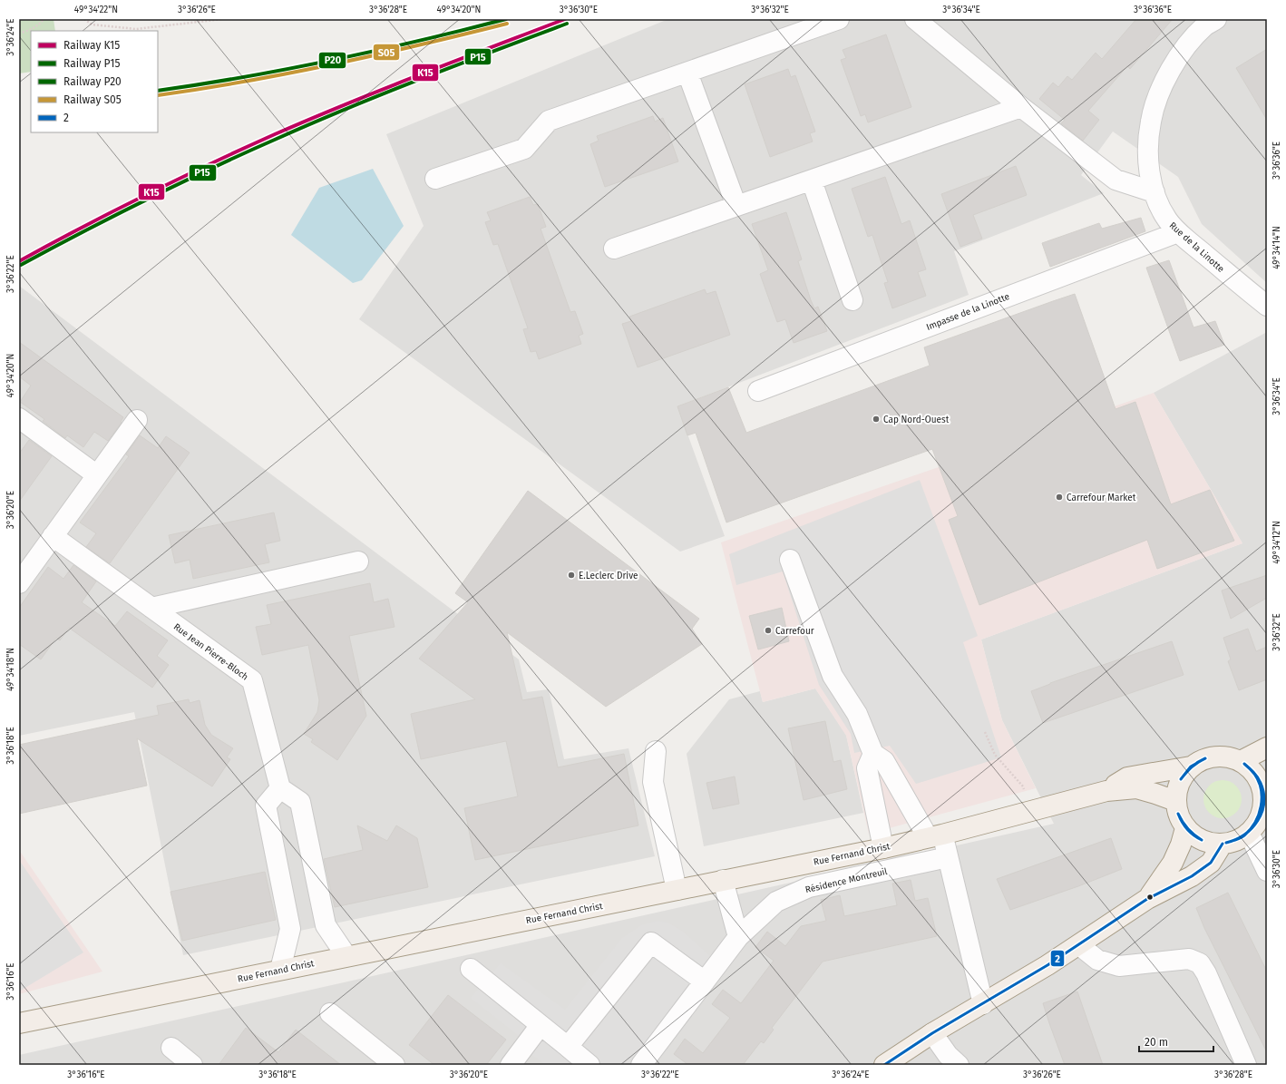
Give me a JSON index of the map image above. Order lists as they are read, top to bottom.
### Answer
{
  "streets": {
    "main road": ["Rue Fernand Christ"],
    "street": [
      "Rue de la Linotte",
      "Impasse de la Linotte",
      "Rue Jean Pierre-Bloch",
      "Résidence Montreuil"
    ]
  },
  "crossings": [
    ["Rue de la Linotte", "Impasse de la Linotte"]
  ],
  "places": [
    "Cap Nord-Ouest",
    "Carrefour Market",
    "E.Leclerc Drive",
    "Carrefour"
  ],
  "lines": [
    "rail line K15",
    "rail line P20",
    "rail line P15",
    "rail line S05",
    "transit line 2"
  ],
  "legend": [
    "Railway K15",
    "Railway P15",
    "Railway P20",
    "Railway S05",
    "2"
  ],
  "scale_bar": "20 m",
  "coordinates": [
    "49°34'22\"N",
    "3°36'26\"E",
    "3°36'28\"E",
    "49°34'20\"N",
    "3°36'30\"E",
    "3°36'32\"E",
    "3°36'34\"E",
    "3°36'36\"E",
    "3°36'24\"E",
    "49°34'14\"N",
    "3°36'22\"E",
    "3°36'20\"E",
    "49°34'12\"N",
    "49°34'18\"N",
    "3°36'18\"E",
    "3°36'16\"E"
  ]
}
